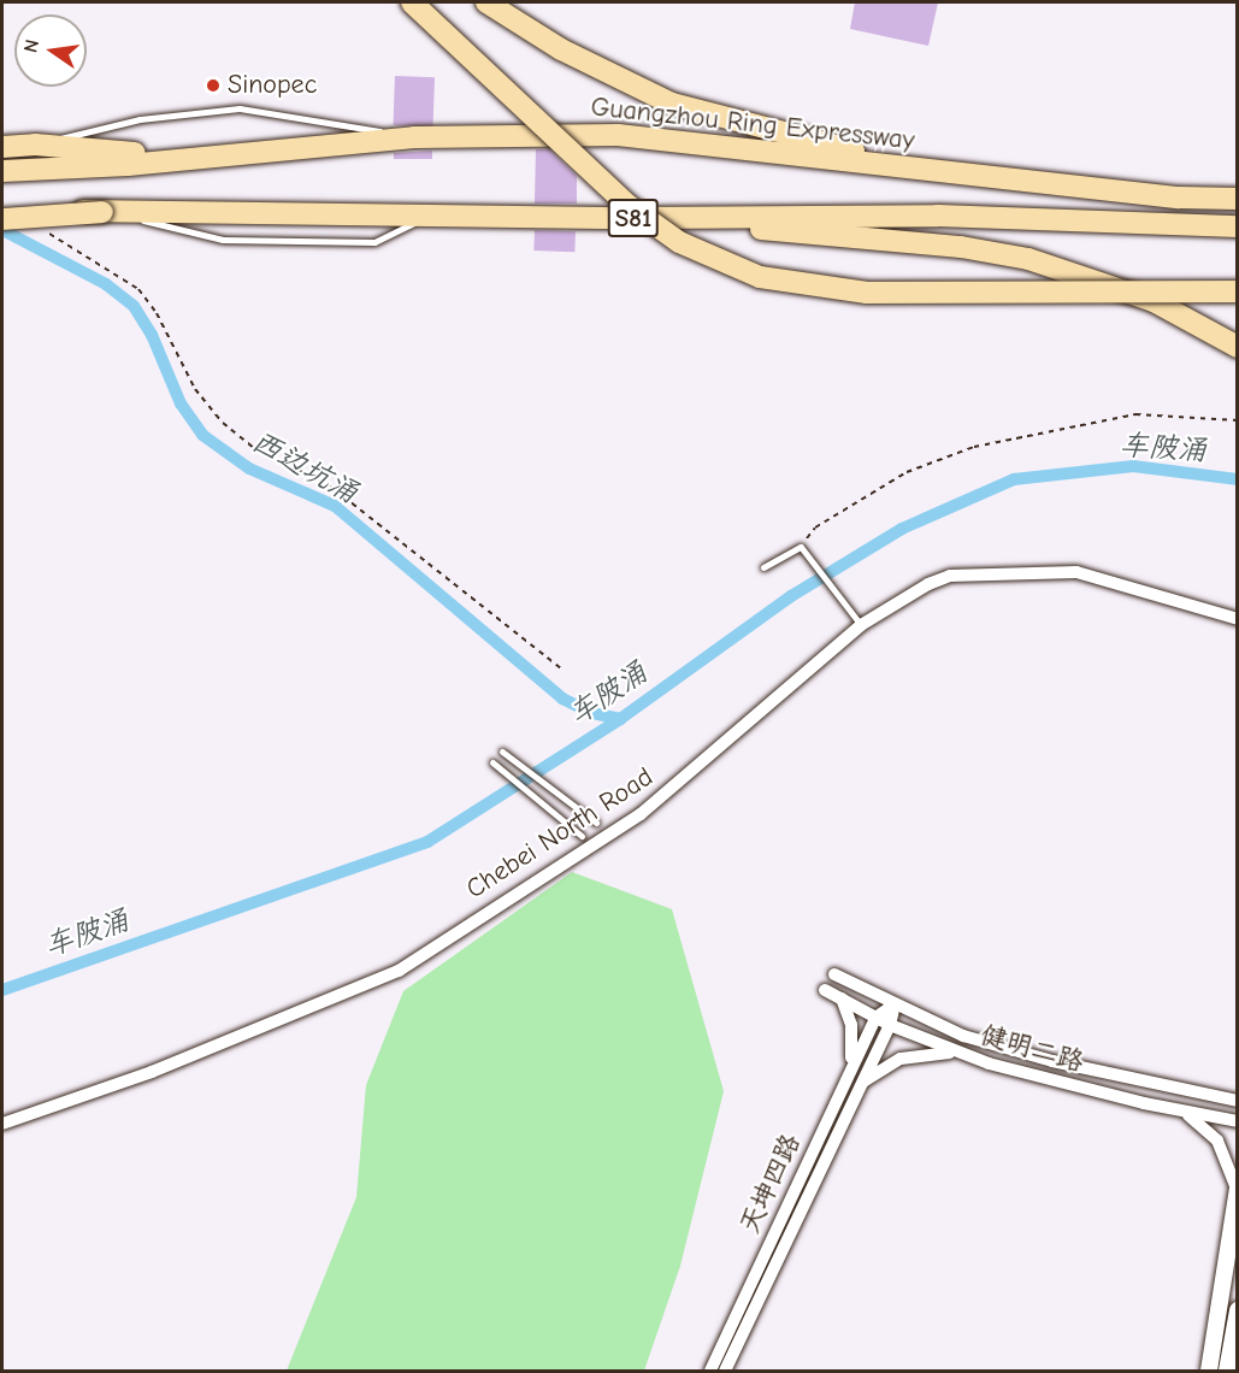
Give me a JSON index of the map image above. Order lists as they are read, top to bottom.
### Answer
{
  "streets": {
    "highway": ["Guangzhou Ring Expressway", "S81"],
    "street": ["Chebei North Road", "健明二路", "天坤四路"]
  },
  "crossings": [
    ["健明二路", "天坤四路"]
  ],
  "water": ["车陂涌", "西边坑涌"],
  "places": ["Sinopec"],
  "north": "left"
}
